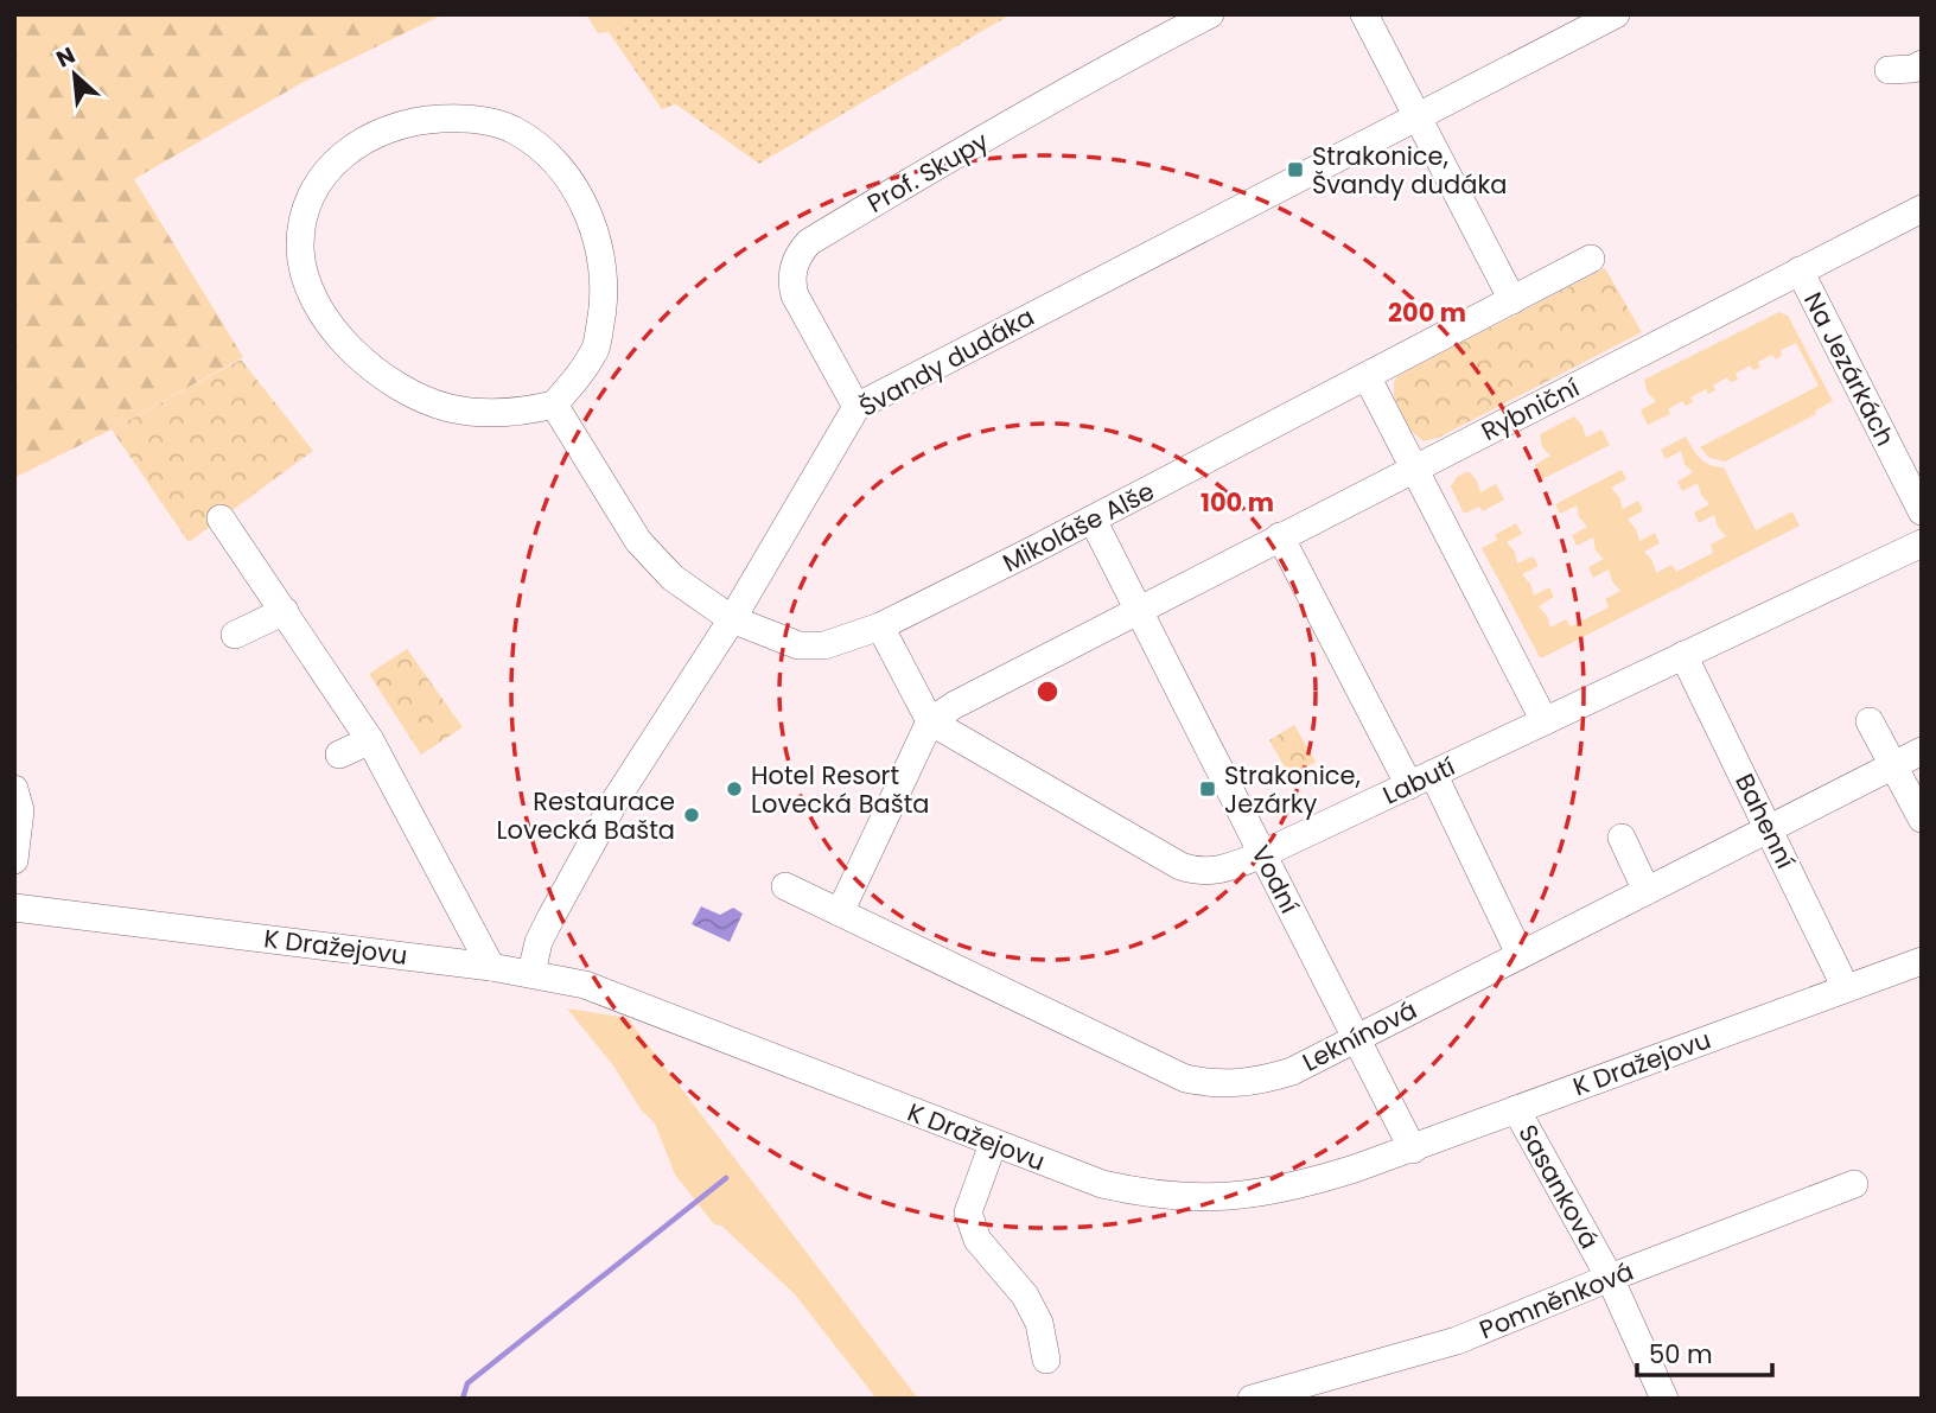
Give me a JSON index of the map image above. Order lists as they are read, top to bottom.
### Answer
{
  "streets": {
    "street": [
      "Prof. Skupy",
      "Švandy dudáka",
      "Na Jezárkách",
      "Rybniční",
      "Mikoláše Alše",
      "Labutí",
      "Bahenní",
      "Vodní",
      "K Dražejovu",
      "Leknínová",
      "Sasanková",
      "Pomněnková"
    ]
  },
  "crossings": [
    ["Prof. Skupy", "Švandy dudáka"],
    ["Švandy dudáka", "Mikoláše Alše"],
    ["Švandy dudáka", "K Dražejovu"],
    ["Na Jezárkách", "Rybniční"],
    ["Rybniční", "Labutí"],
    ["Rybniční", "Vodní"],
    ["Labutí", "Bahenní"],
    ["Labutí", "Vodní"],
    ["Bahenní", "K Dražejovu"],
    ["Bahenní", "Leknínová"],
    ["Vodní", "K Dražejovu"],
    ["Vodní", "Leknínová"],
    ["K Dražejovu", "Sasanková"],
    ["Sasanková", "Pomněnková"]
  ],
  "places": {
    "transit": ["Strakonice, Švandy dudáka", "Strakonice, Jezárky"],
    "other": ["Hotel Resort Lovecká Bašta", "Restaurace Lovecká Bašta"]
  },
  "scale_bar": "50 m",
  "north": "top left",
  "rings": ["200 m", "100 m"]
}
